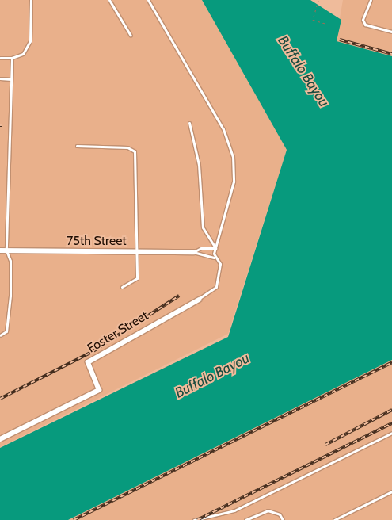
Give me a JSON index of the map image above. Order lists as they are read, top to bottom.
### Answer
{
  "streets": {
    "street": ["75th Street", "Foster Street"]
  },
  "water": ["Buffalo Bayou"]
}
